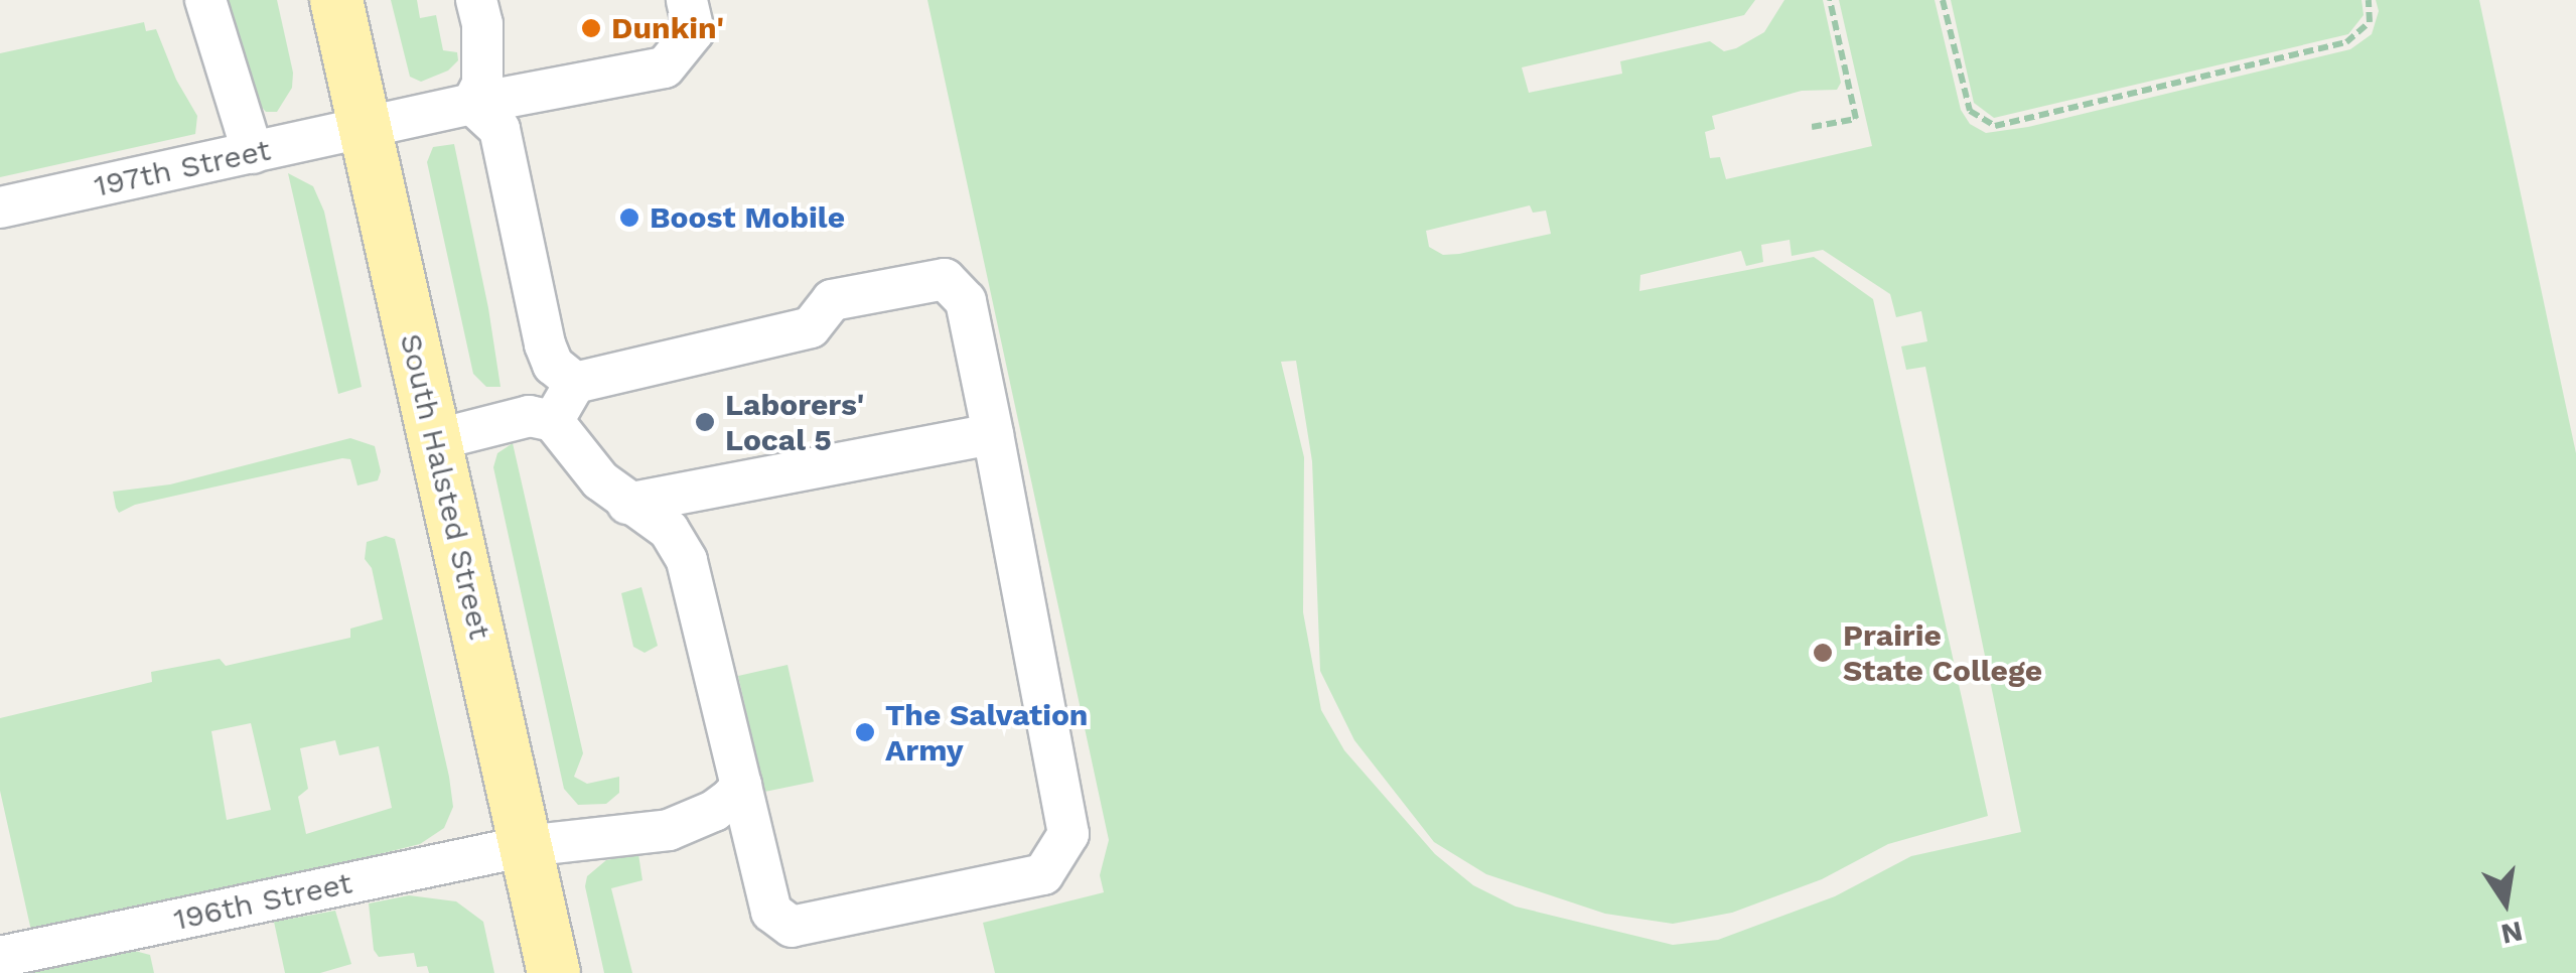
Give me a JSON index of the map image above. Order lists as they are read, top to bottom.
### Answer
{
  "streets": {
    "main road": ["South Halsted Street"],
    "street": ["197th Street", "196th Street"]
  },
  "crossings": [
    ["197th Street", "South Halsted Street"],
    ["South Halsted Street", "196th Street"]
  ],
  "places": [
    "Dunkin'",
    "Boost Mobile",
    "Laborers' Local 5",
    "Prairie State College",
    "The Salvation Army"
  ],
  "north": "bottom"
}
